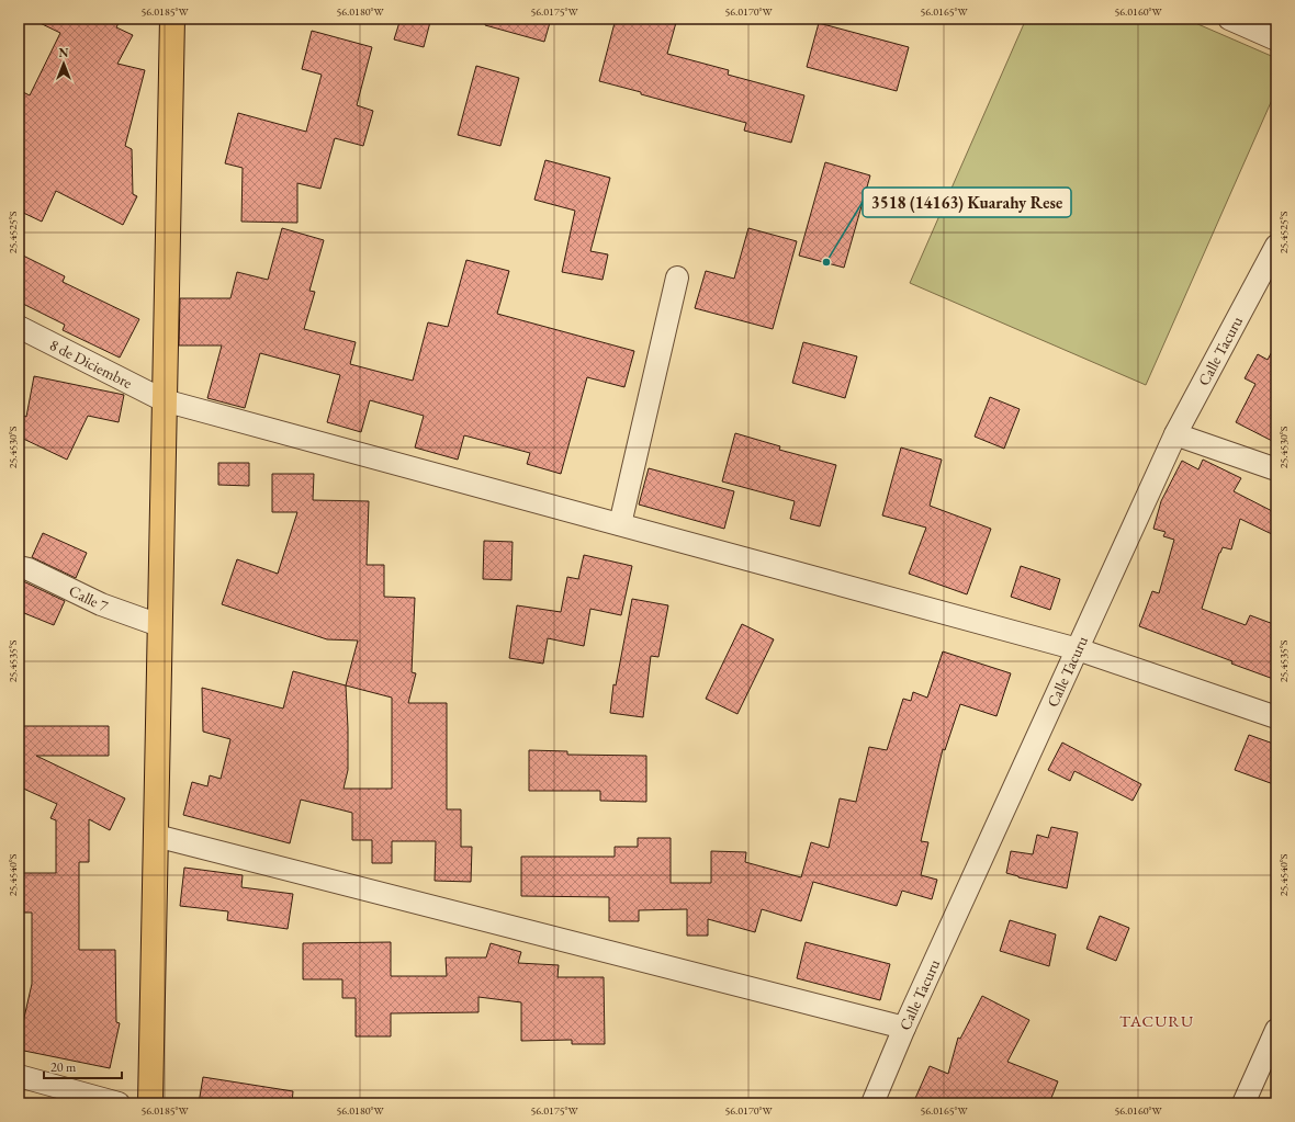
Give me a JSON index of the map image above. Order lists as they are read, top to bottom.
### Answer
{
  "streets": {
    "street": ["Calle Tacuru", "8 de Diciembre", "Calle 7"]
  },
  "crossings": [
    ["Calle Tacuru", "8 de Diciembre"]
  ],
  "districts": ["TACURU"],
  "places": ["3518 (14163) Kuarahy Rese"],
  "scale_bar": "20 m",
  "north": "top",
  "coordinates": [
    "56.0185°W",
    "56.0180°W",
    "56.0175°W",
    "56.0170°W",
    "56.0165°W",
    "56.0160°W",
    "25.4525°S",
    "25.4530°S",
    "25.4535°S",
    "25.4540°S"
  ]
}
